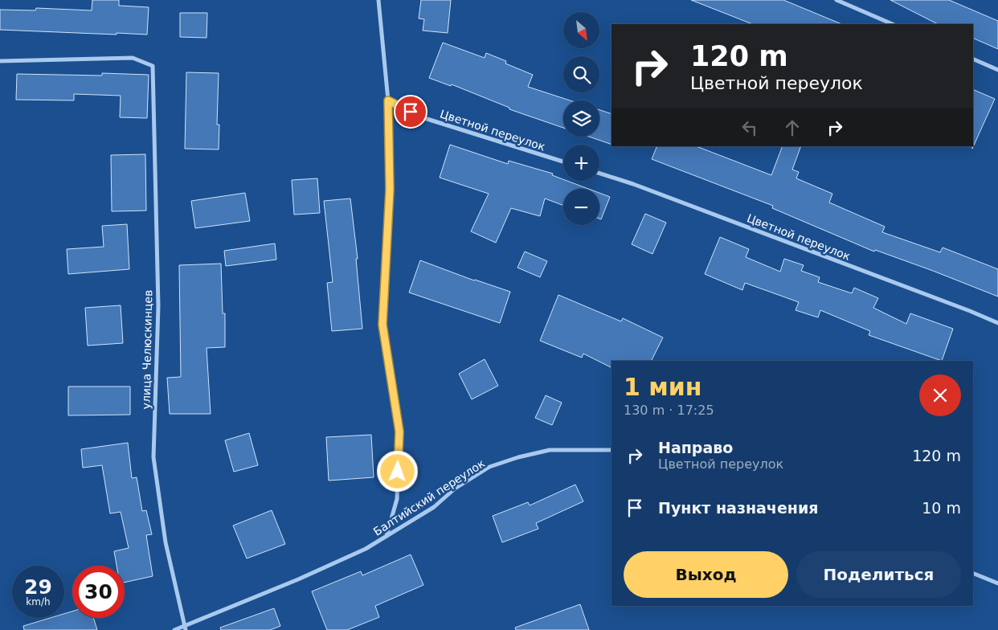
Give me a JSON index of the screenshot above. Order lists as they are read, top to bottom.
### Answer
{
  "streets": {
    "street": ["Цветной переулок", "улица Челюскинцев", "Балтийский переулок"]
  },
  "crossings": [
    ["улица Челюскинцев", "Балтийский переулок"]
  ],
  "north": "bottom right",
  "page": {
    "map_buttons": ["+", "−"],
    "turn": ["120 m", "Цветной переулок"],
    "heading": ["1 мин", "130 m · 17:25"],
    "list": [
      {
        "name": "Направо",
        "note": "Цветной переулок",
        "value": "120 m"
      },
      {
        "name": "Пункт назначения",
        "value": "10 m"
      }
    ],
    "buttons": ["Выход", "Поделиться"],
    "speed": "29 km/h",
    "limit": "30"
  }
}
